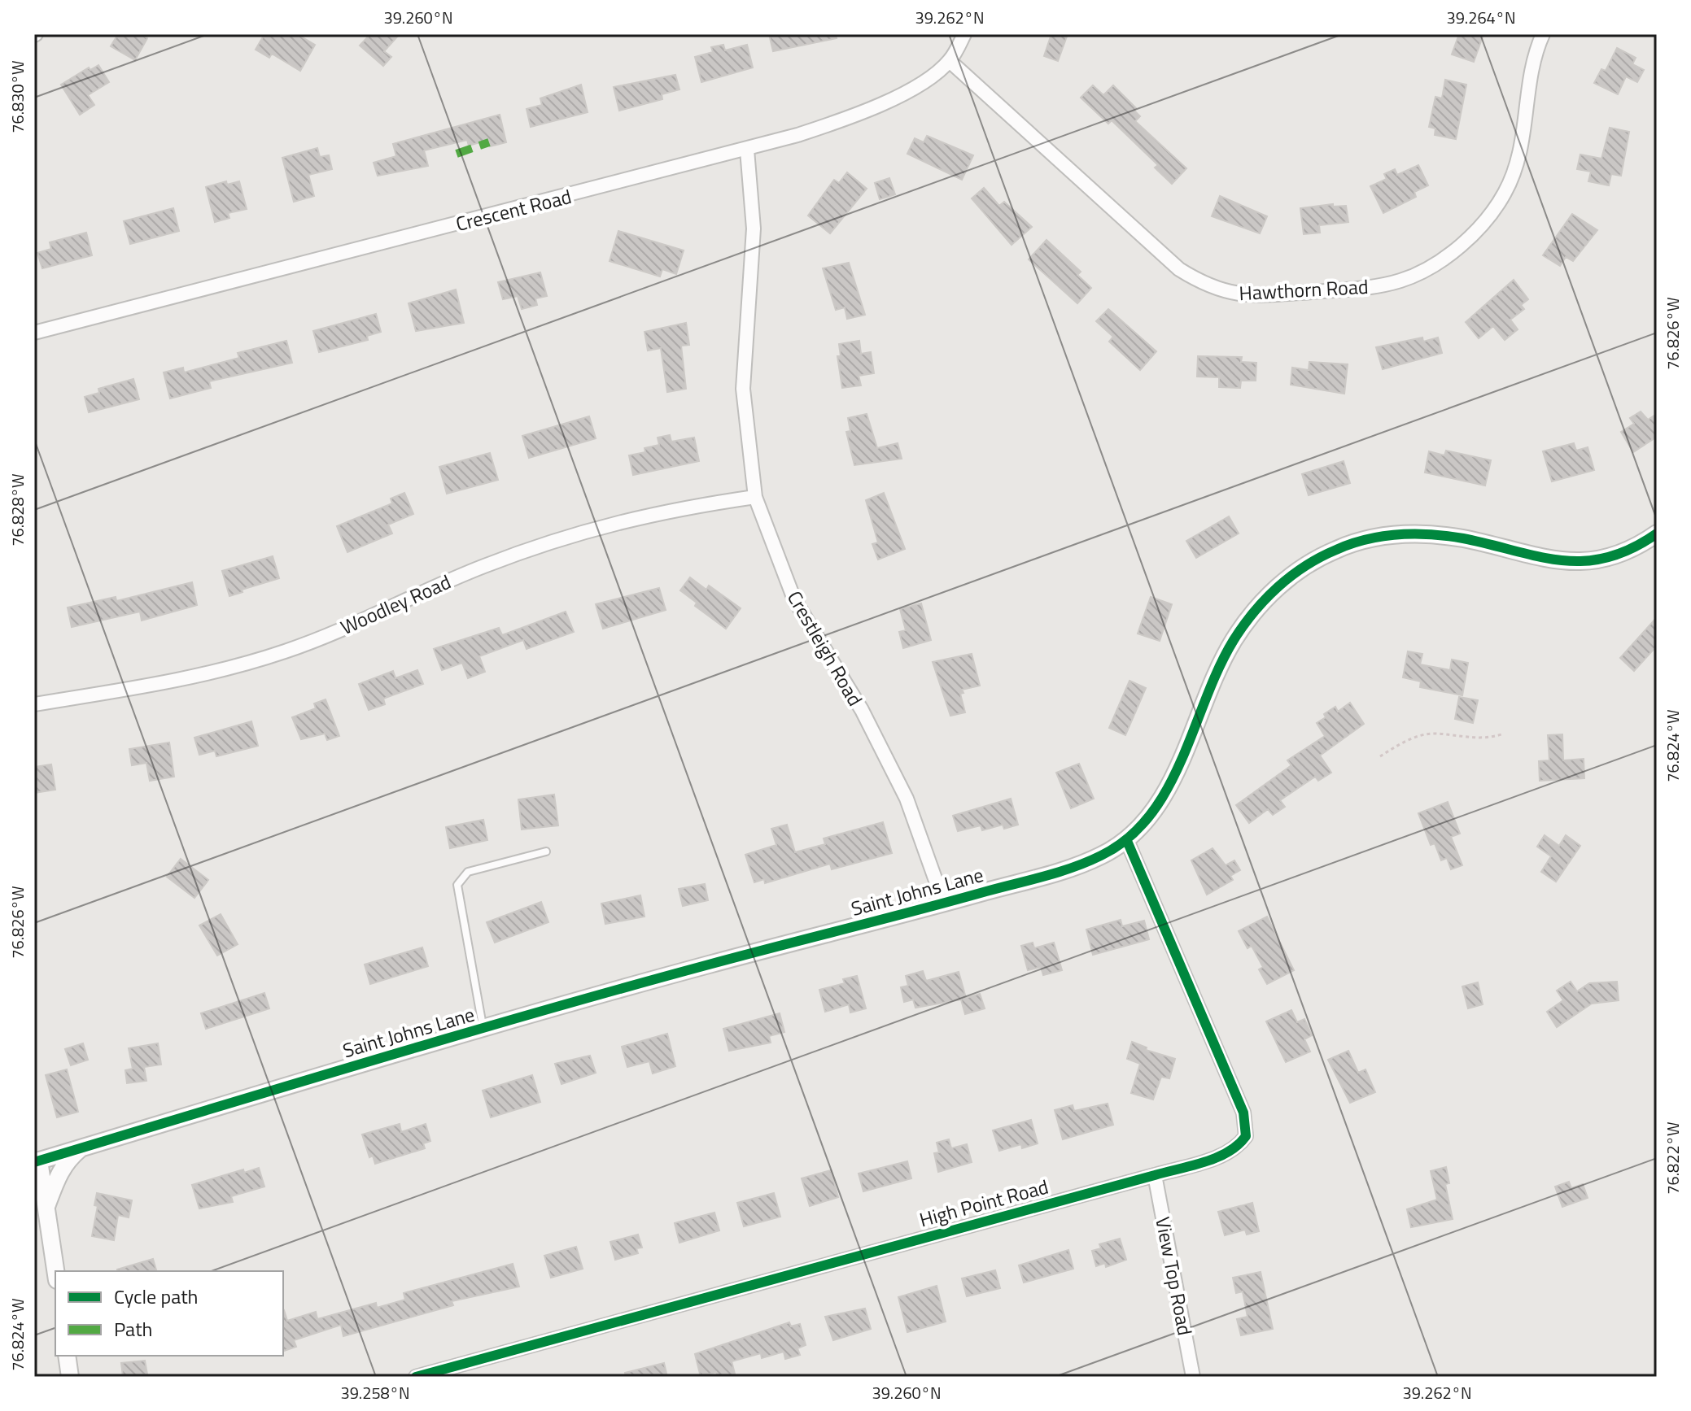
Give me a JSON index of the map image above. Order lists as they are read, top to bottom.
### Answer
{
  "streets": {
    "street": [
      "Crescent Road",
      "Hawthorn Road",
      "Woodley Road",
      "Crestleigh Road",
      "Saint Johns Lane",
      "High Point Road",
      "View Top Road"
    ]
  },
  "crossings": [
    ["Crescent Road", "Hawthorn Road"],
    ["Crescent Road", "Crestleigh Road"],
    ["Woodley Road", "Crestleigh Road"],
    ["Crestleigh Road", "Saint Johns Lane"],
    ["Saint Johns Lane", "High Point Road"],
    ["High Point Road", "View Top Road"]
  ],
  "legend": ["Cycle path", "Path"],
  "coordinates": [
    "39.260°N",
    "39.262°N",
    "39.264°N",
    "76.830°W",
    "76.826°W",
    "76.828°W",
    "76.824°W",
    "76.822°W",
    "39.258°N"
  ]
}
